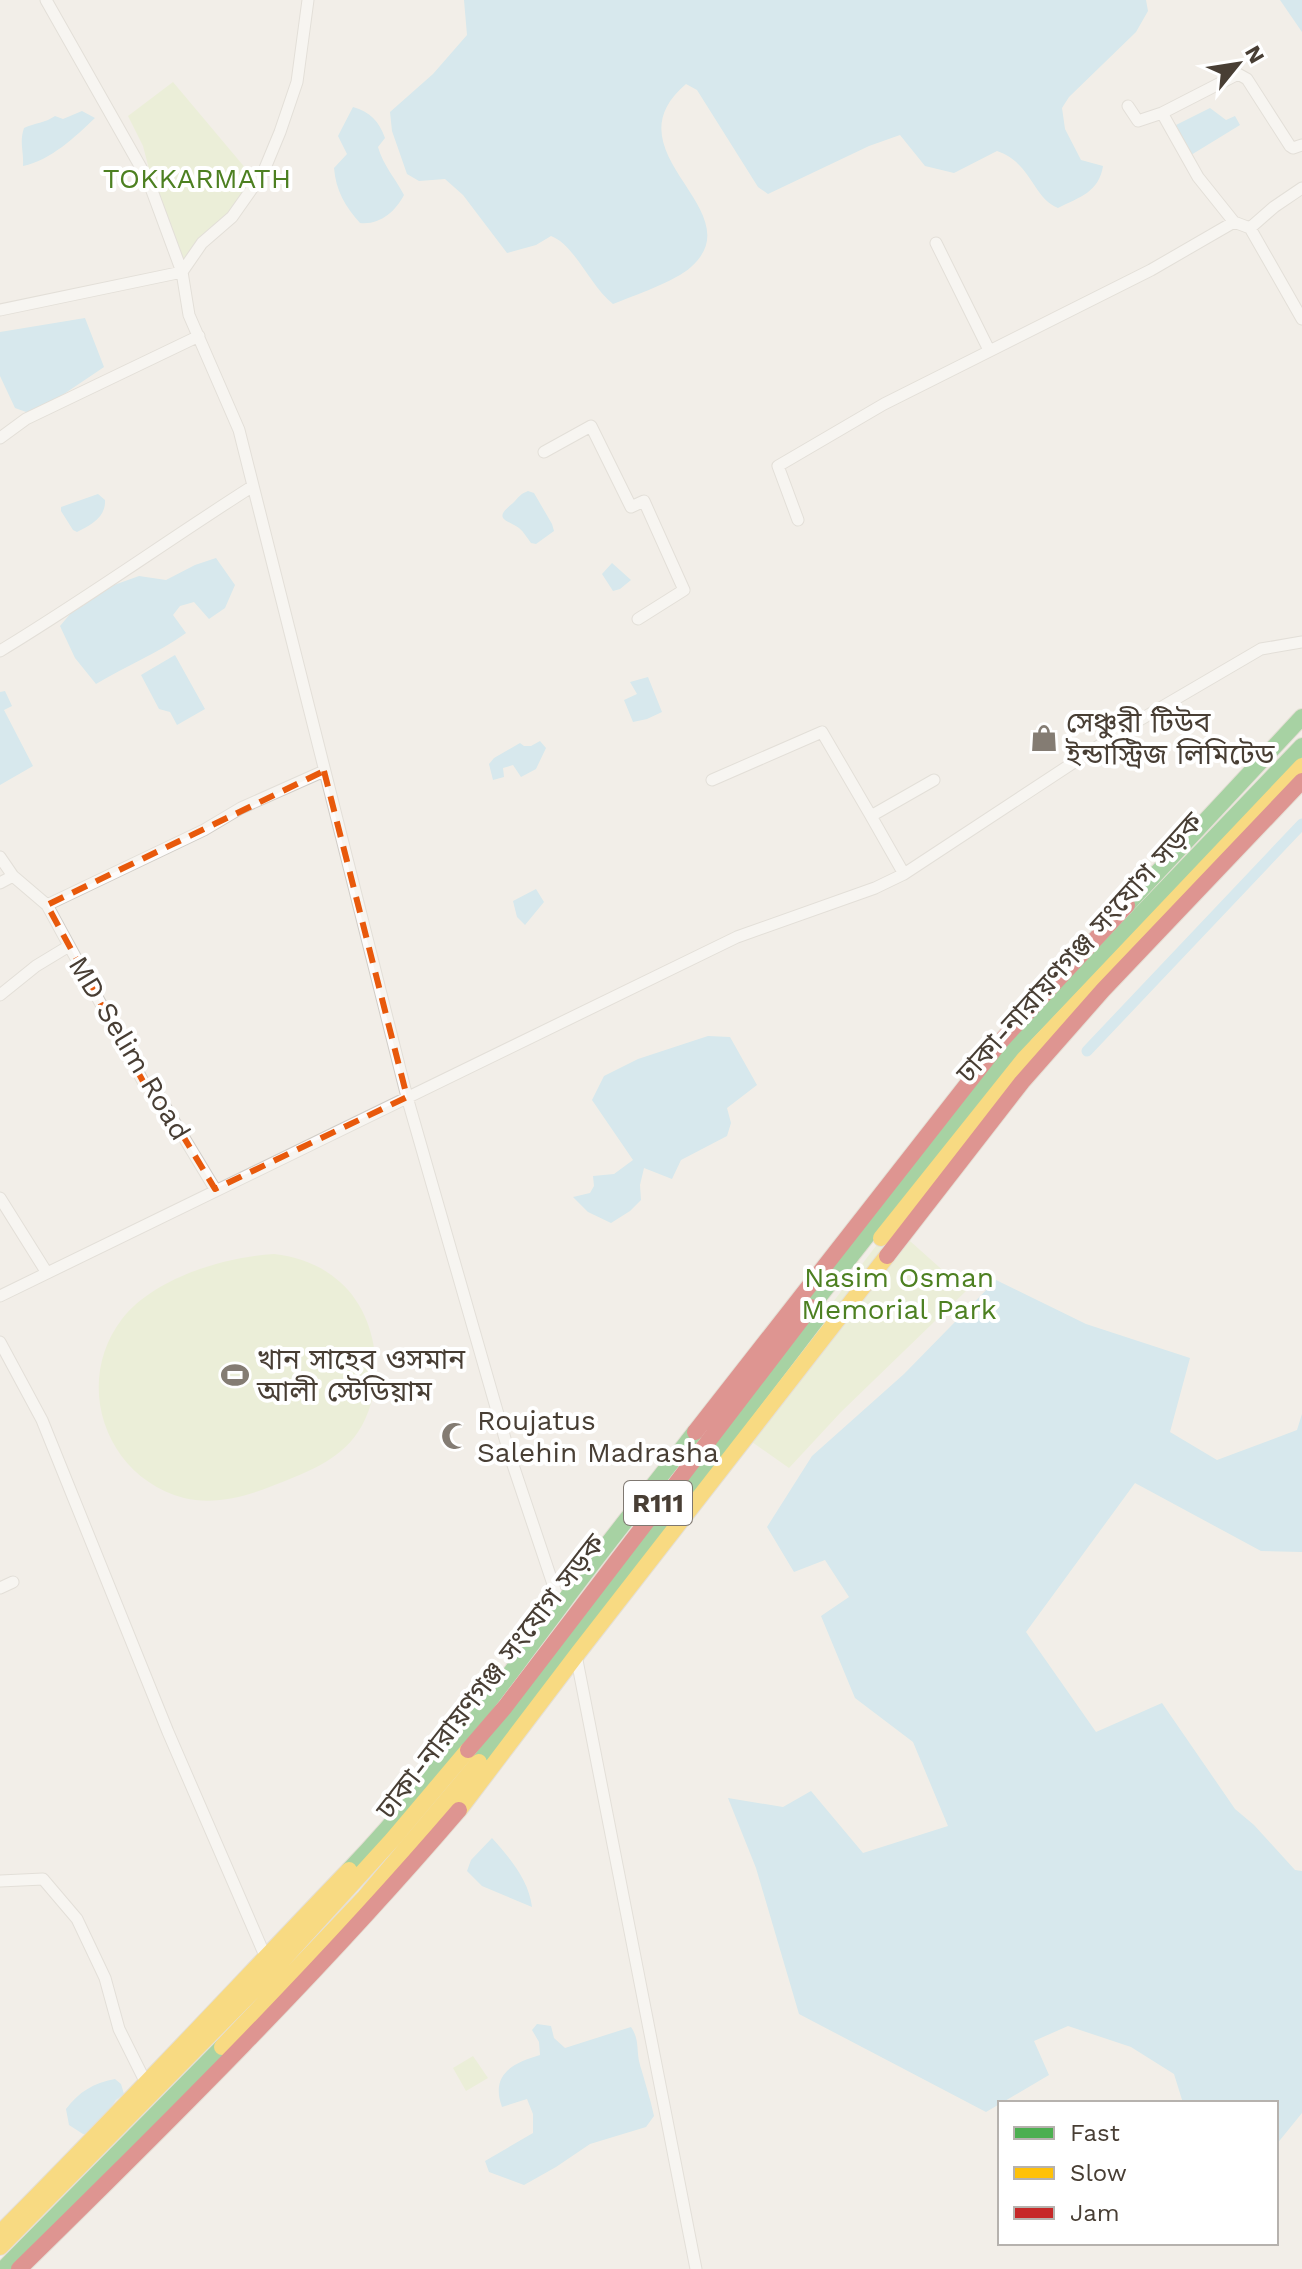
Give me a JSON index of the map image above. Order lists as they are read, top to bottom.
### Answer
{
  "streets": {
    "main road": ["ঢাকা-নারায়ণগঞ্জ সংযোগ সড়ক", "R111"],
    "street": ["MD Selim Road"]
  },
  "parks": ["TOKKARMATH", "Nasim Osman Memorial Park"],
  "places": {
    "shop": ["সেঞ্চুরী টিউব ইন্ডাস্ট্রিজ লিমিটেড"],
    "sports": ["খান সাহেব ওসমান আলী স্টেডিয়াম"],
    "mosque": ["Roujatus Salehin Madrasha"]
  },
  "legend": ["Fast", "Slow", "Jam"],
  "north": "top right"
}
